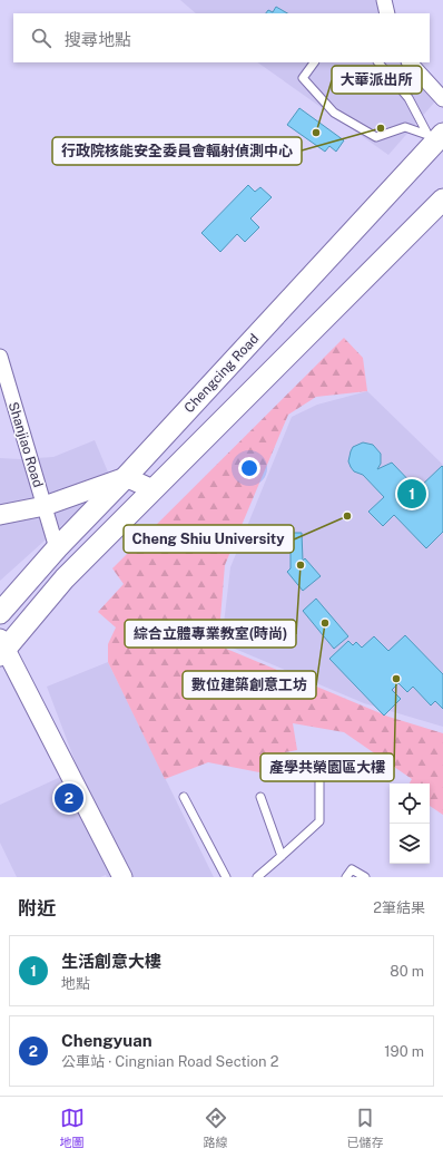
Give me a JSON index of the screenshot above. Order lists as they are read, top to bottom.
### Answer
{
  "streets": {
    "main road": ["Chengcing Road"],
    "street": ["Shanjiao Road"]
  },
  "crossings": [
    ["Chengcing Road", "Shanjiao Road"]
  ],
  "places": [
    "行政院核能安全委員會輻射偵測中心",
    "大華派出所",
    "Cheng Shiu University",
    "綜合立體專業教室(時尚)",
    "數位建築創意工坊",
    "產學共榮園區大樓"
  ],
  "page": {
    "search": "搜尋地點",
    "pins": ["1", "2"],
    "heading": ["附近", "2筆結果"],
    "list": [
      {
        "mark": "1",
        "name": "生活創意大樓",
        "note": "地點",
        "value": "80 m"
      },
      {
        "mark": "2",
        "name": "Chengyuan",
        "note": "公車站 · Cingnian Road Section 2",
        "value": "190 m"
      }
    ],
    "nav": ["地圖", "路線", "已儲存"]
  }
}
